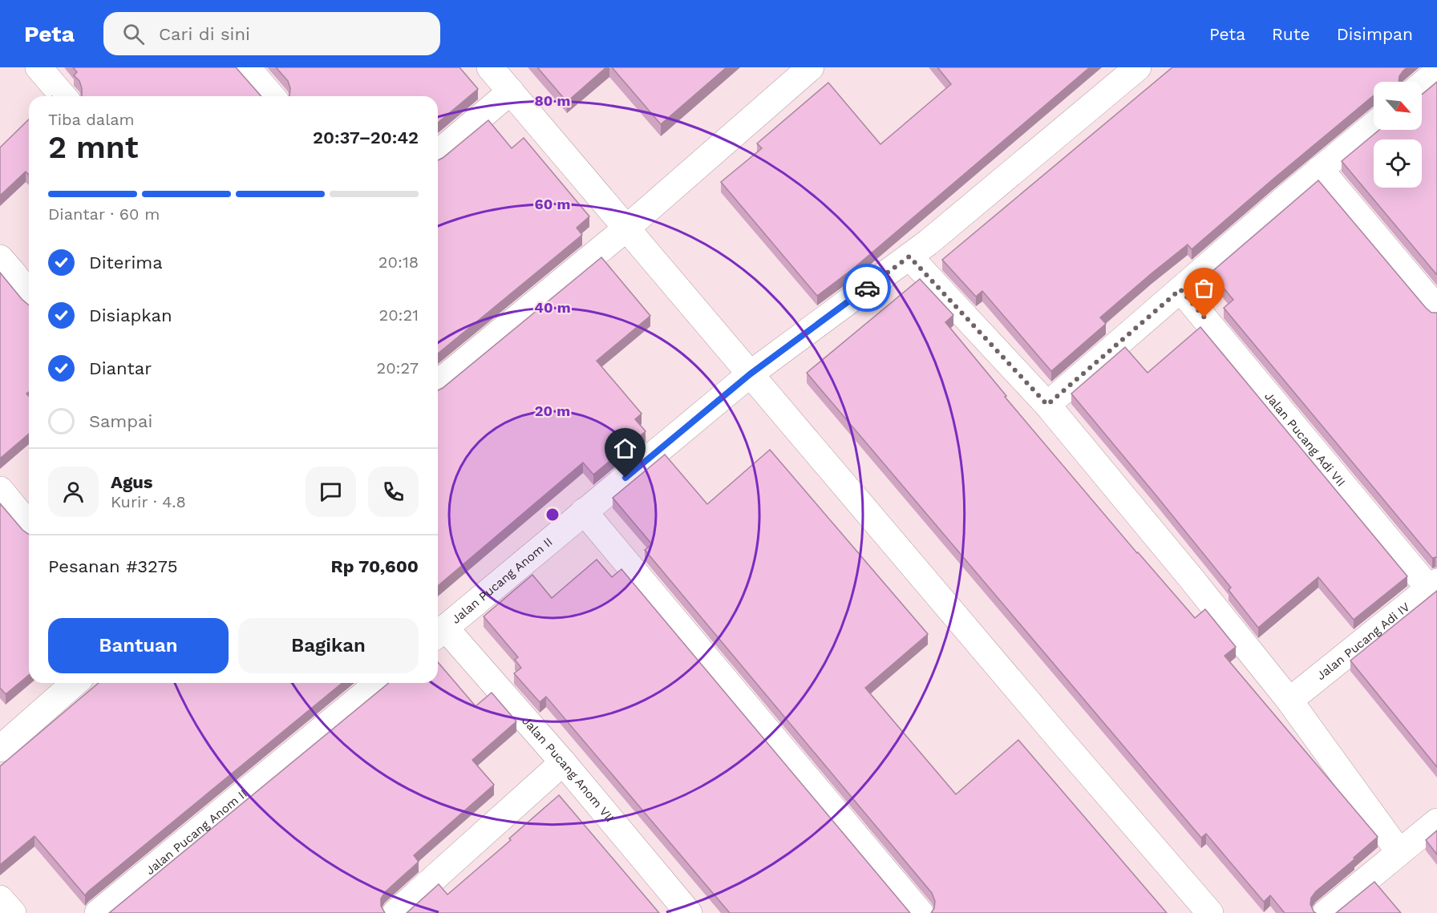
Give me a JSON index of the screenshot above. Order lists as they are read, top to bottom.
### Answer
{
  "streets": {
    "street": [
      "Jalan Pucang Adi VII",
      "Jalan Pucang Anom II",
      "Jalan Pucang Adi IV",
      "Jalan Pucang Anom VII"
    ]
  },
  "crossings": [
    ["Jalan Pucang Adi VII", "Jalan Pucang Adi IV"],
    ["Jalan Pucang Anom II", "Jalan Pucang Anom VII"]
  ],
  "north": "bottom right",
  "page": {
    "header": "Peta",
    "search": "Cari di sini",
    "nav": ["Peta", "Rute", "Disimpan"],
    "heading": ["2 mnt", "Tiba dalam", "20:37–20:42"],
    "panel": [
      "Agus",
      "Kurir · 4.8",
      "Pesanan #3275",
      "Rp 70,600"
    ],
    "bar": "Diantar · 60 m",
    "list": [
      ["Diterima", "20:18"],
      ["Disiapkan", "20:21"],
      ["Diantar", "20:27"],
      "Sampai"
    ],
    "buttons": ["Bantuan", "Bagikan"]
  },
  "rings": [
    "80 m",
    "60 m",
    "40 m",
    "20 m"
  ]
}
